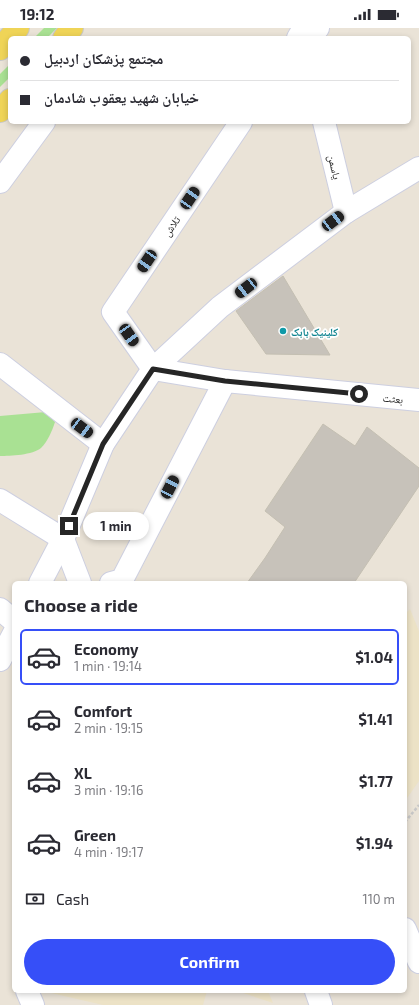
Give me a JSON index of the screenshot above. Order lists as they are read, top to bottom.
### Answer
{
  "streets": {
    "street": ["یاسمن", "تلاش", "بعثت"]
  },
  "crossings": [
    ["تلاش", "بعثت"]
  ],
  "places": ["کلینیک بابک"],
  "page": {
    "status": "19:12",
    "banner": ["مجتمع پزشکان اردبیل", "خیابان شهید یعقوب شادمان"],
    "bubble": "1 min",
    "heading": "Choose a ride",
    "list": [
      {
        "name": "Economy",
        "note": "1 min · 19:14",
        "value": "$1.04"
      },
      {
        "name": "Comfort",
        "note": "2 min · 19:15",
        "value": "$1.41"
      },
      {
        "name": "XL",
        "note": "3 min · 19:16",
        "value": "$1.77"
      },
      {
        "name": "Green",
        "note": "4 min · 19:17",
        "value": "$1.94"
      }
    ],
    "pay": ["Cash", "110 m"],
    "buttons": "Confirm"
  }
}
